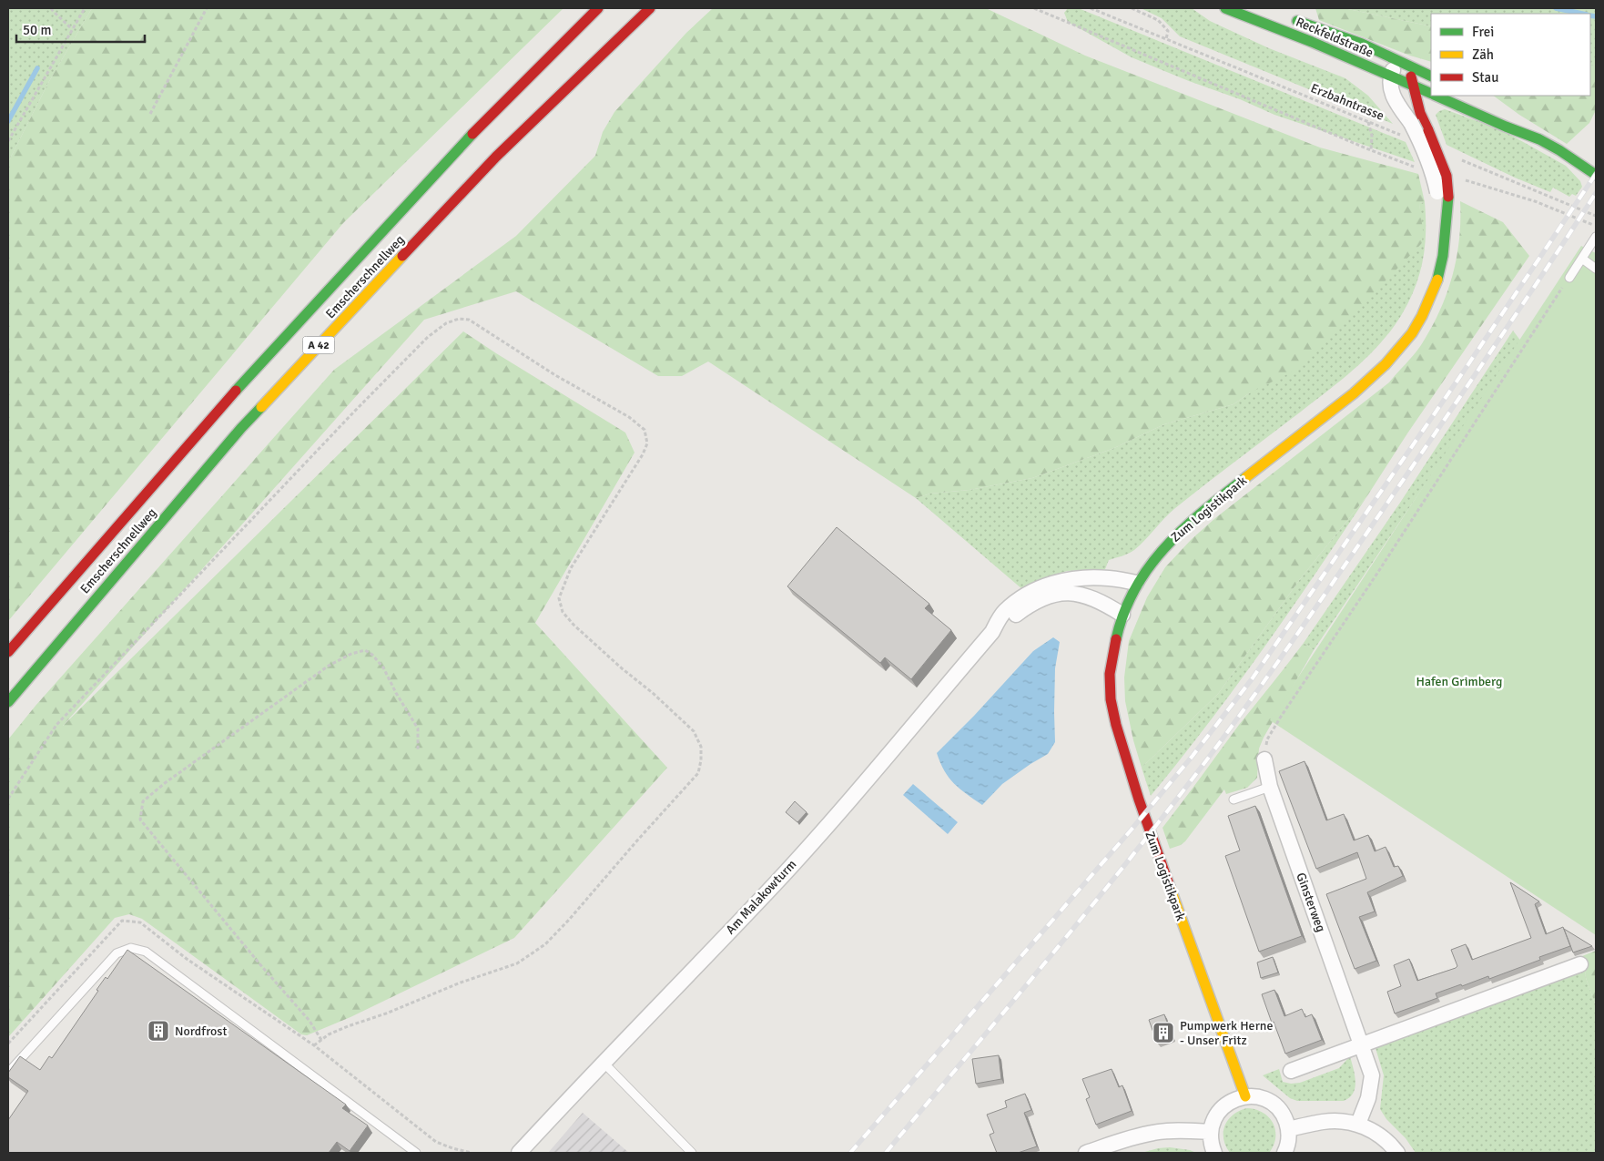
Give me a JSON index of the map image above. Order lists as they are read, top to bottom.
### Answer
{
  "streets": {
    "main road": [
      "Reckfeldstraße",
      "Emscherschnellweg",
      "A 42",
      "Zum Logistikpark"
    ],
    "street": ["Am Malakowturm", "Ginsterweg"],
    "path": ["Erzbahntrasse"]
  },
  "crossings": [
    ["Reckfeldstraße", "Zum Logistikpark"],
    ["Zum Logistikpark", "Am Malakowturm"]
  ],
  "parks": ["Hafen Grimberg"],
  "places": {
    "building": ["Nordfrost", "Pumpwerk Herne - Unser Fritz"]
  },
  "legend": ["Frei", "Zäh", "Stau"],
  "scale_bar": "50 m"
}
